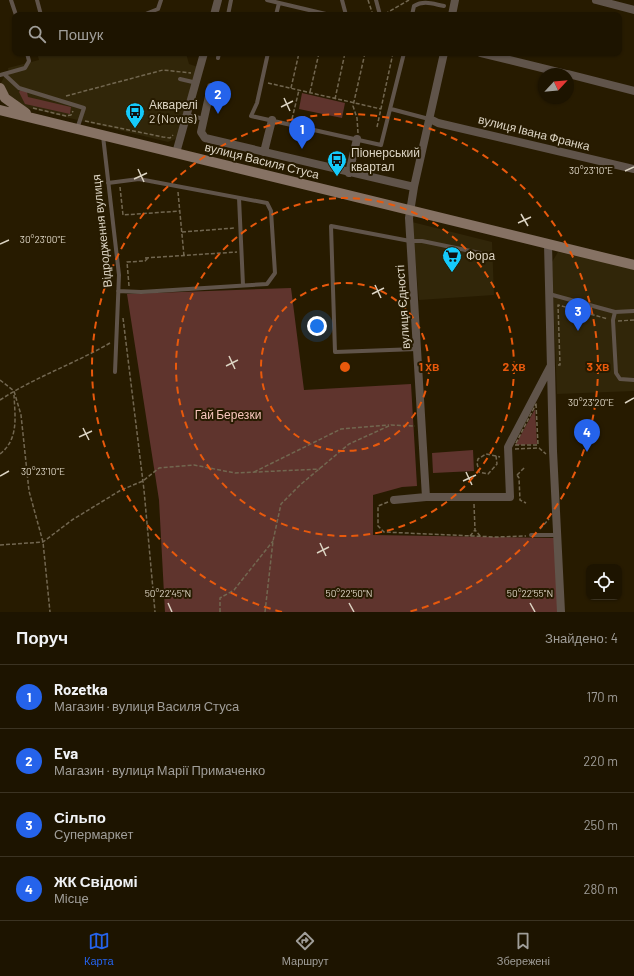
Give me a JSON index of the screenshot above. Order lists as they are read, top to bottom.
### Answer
{
  "streets": {
    "main road": ["вулиця Василя Стуса"],
    "street": ["вулиця Івана Франка", "вулиця Єдності"],
    "lane": ["Відродження вулиця"]
  },
  "crossings": [
    ["вулиця Івана Франка", "вулиця Єдності"],
    ["вулиця Василя Стуса", "Відродження вулиця"],
    ["вулиця Василя Стуса", "вулиця Єдності"]
  ],
  "parks": ["Гай Березки"],
  "places": {
    "bus stop": ["Акварелі 2 (Novus)", "Піонерський квартал"],
    "supermarket": ["Фора"]
  },
  "north": "top right",
  "page": {
    "search": "Пошук",
    "pins": [
      "2",
      "1",
      "3",
      "4"
    ],
    "heading": ["Поруч", "Знайдено: 4"],
    "list": [
      {
        "mark": "1",
        "name": "Rozetka",
        "note": "Магазин · вулиця Василя Стуса",
        "value": "170 m"
      },
      {
        "mark": "2",
        "name": "Eva",
        "note": "Магазин · вулиця Марії Примаченко",
        "value": "220 m"
      },
      {
        "mark": "3",
        "name": "Сільпо",
        "note": "Супермаркет",
        "value": "250 m"
      },
      {
        "mark": "4",
        "name": "ЖК Свідомі",
        "note": "Місце",
        "value": "280 m"
      }
    ],
    "nav": ["Карта", "Маршрут", "Збережені"]
  },
  "coordinates": [
    "30°23'10\"E",
    "30°23'00\"E",
    "30°23'20\"E",
    "50°22'45\"N",
    "50°22'50\"N",
    "50°22'55\"N"
  ],
  "rings": ["1 хв", "2 хв", "3 хв"]
}
